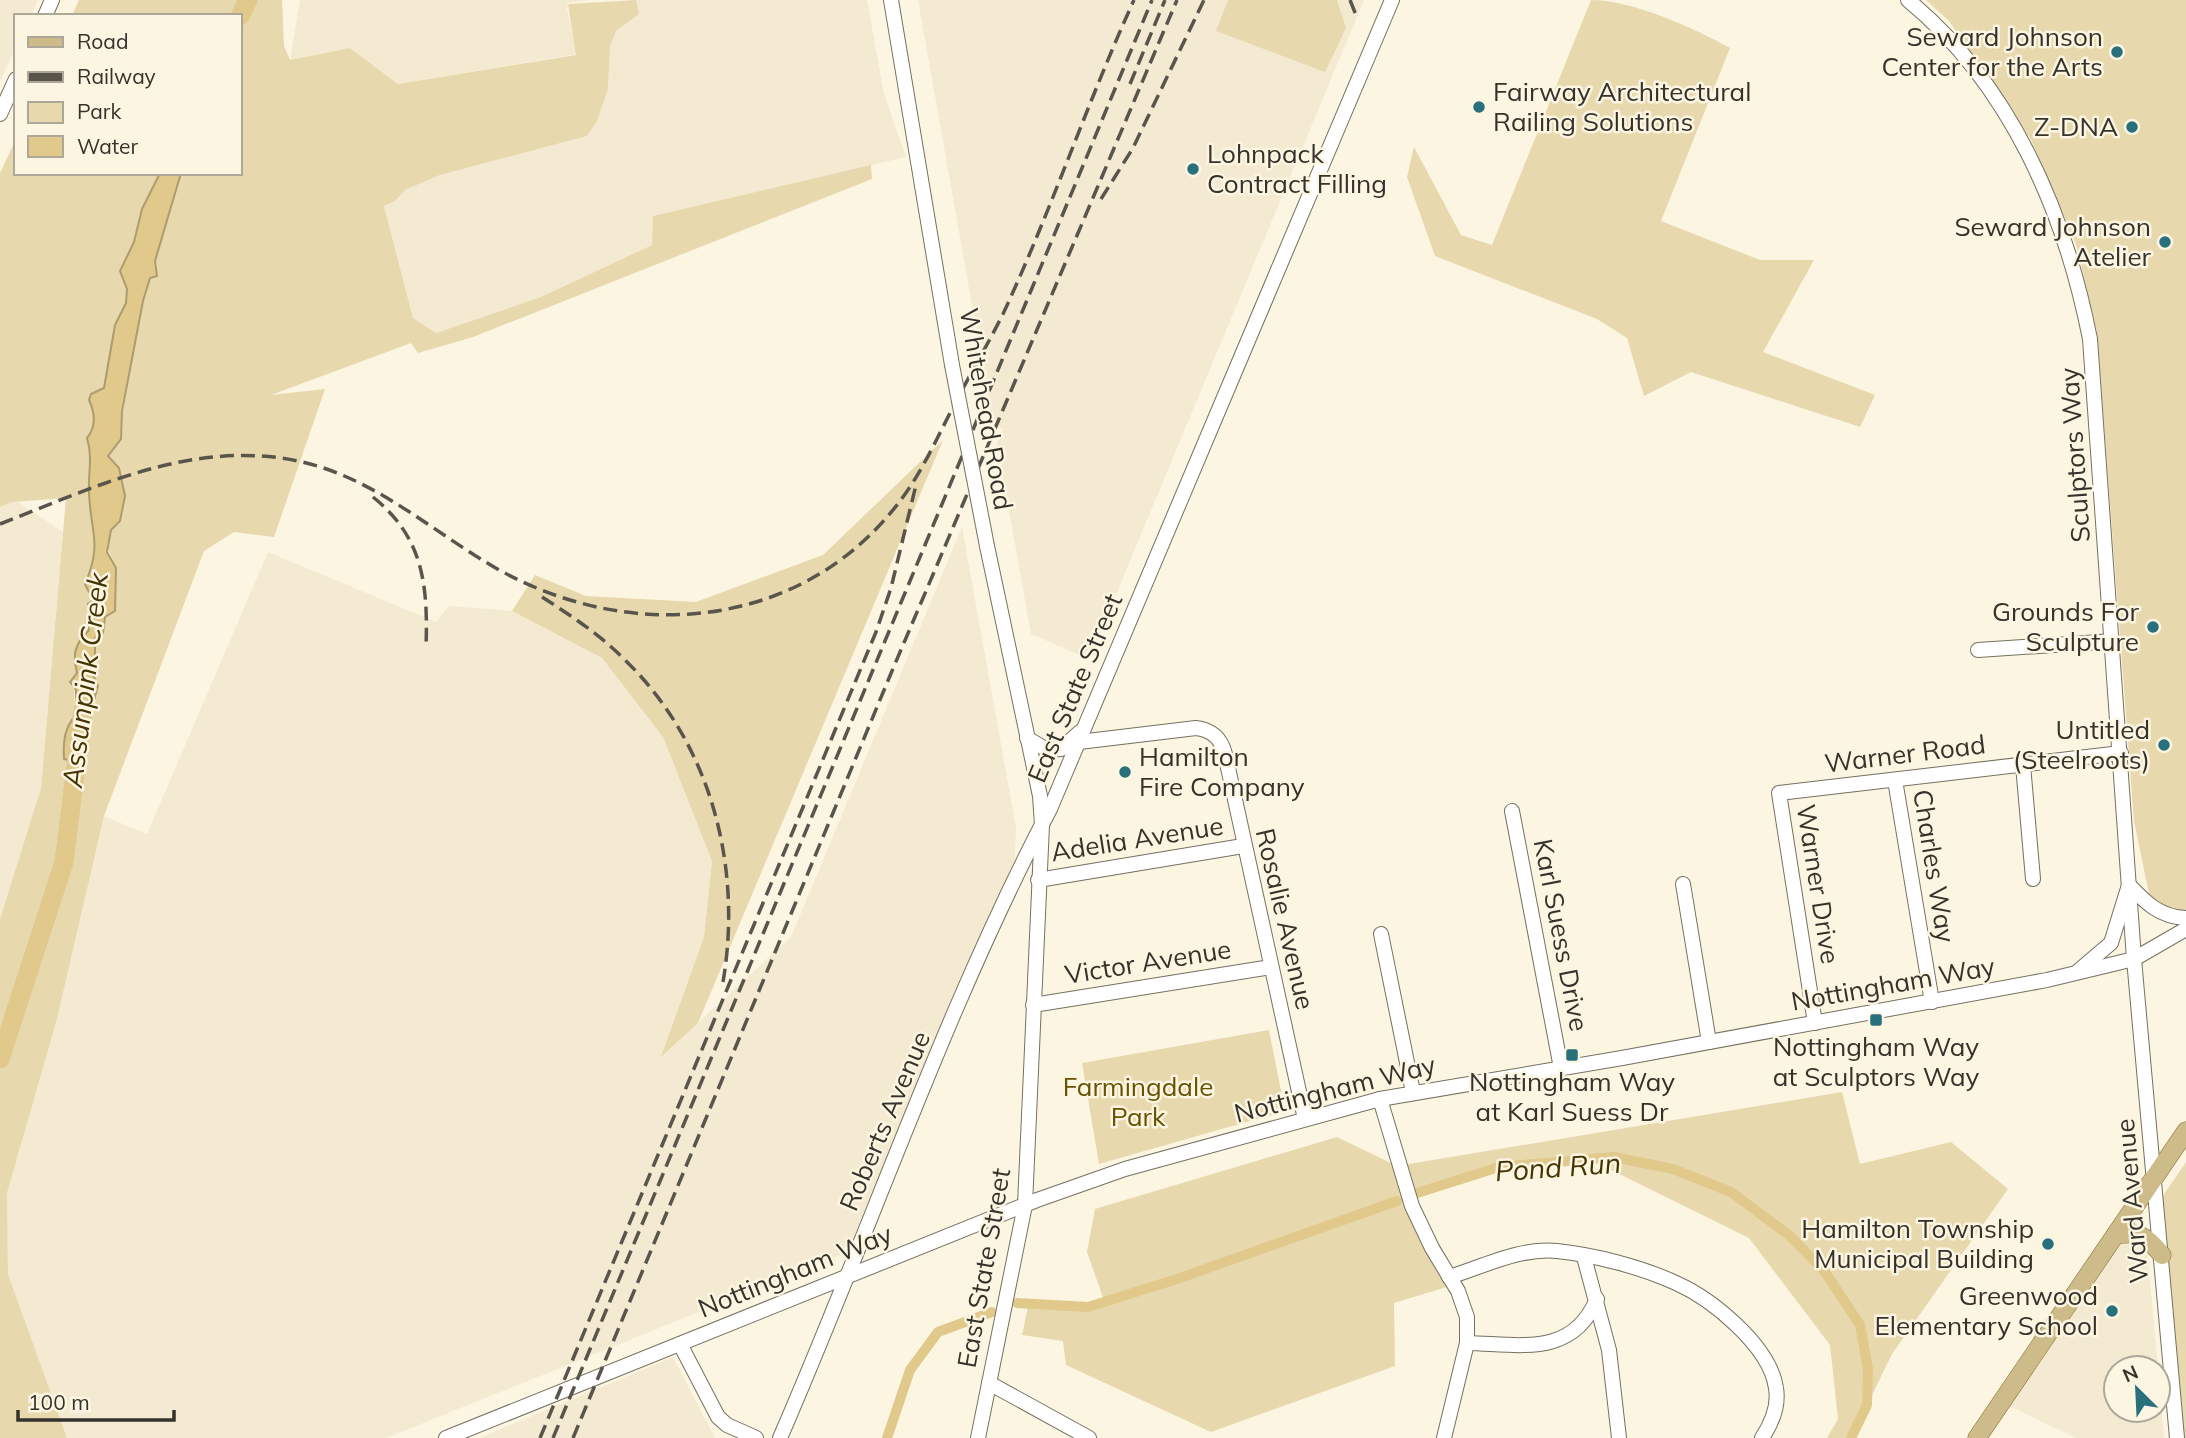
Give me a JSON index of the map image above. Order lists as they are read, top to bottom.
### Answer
{
  "streets": {
    "street": [
      "Whitehead Road",
      "Sculptors Way",
      "East State Street",
      "Warner Road",
      "Adelia Avenue",
      "Charles Way",
      "Warner Drive",
      "Rosalie Avenue",
      "Karl Suess Drive",
      "Victor Avenue",
      "Nottingham Way",
      "Roberts Avenue",
      "Ward Avenue"
    ]
  },
  "crossings": [
    ["Whitehead Road", "East State Street"],
    ["Whitehead Road", "Roberts Avenue"],
    ["Sculptors Way", "Warner Road"],
    ["Sculptors Way", "Nottingham Way"],
    ["Sculptors Way", "Ward Avenue"],
    ["East State Street", "Adelia Avenue"],
    ["East State Street", "Rosalie Avenue"],
    ["East State Street", "Victor Avenue"],
    ["East State Street", "Nottingham Way"],
    ["East State Street", "Roberts Avenue"],
    ["Warner Road", "Charles Way"],
    ["Warner Road", "Warner Drive"],
    ["Adelia Avenue", "Rosalie Avenue"],
    ["Charles Way", "Nottingham Way"],
    ["Warner Drive", "Nottingham Way"],
    ["Rosalie Avenue", "Victor Avenue"],
    ["Rosalie Avenue", "Nottingham Way"],
    ["Karl Suess Drive", "Nottingham Way"],
    ["Nottingham Way", "Roberts Avenue"],
    ["Nottingham Way", "Ward Avenue"]
  ],
  "water": ["Assunpink Creek", "Pond Run"],
  "parks": ["Farmingdale Park"],
  "places": {
    "other": [
      "Seward Johnson Center for the Arts",
      "Fairway Architectural Railing Solutions",
      "Z-DNA",
      "Lohnpack Contract Filling",
      "Seward Johnson Atelier",
      "Grounds For Sculpture",
      "Untitled (Steelroots)",
      "Hamilton Fire Company",
      "Hamilton Township Municipal Building",
      "Greenwood Elementary School"
    ],
    "transit": ["Nottingham Way at Sculptors Way", "Nottingham Way at Karl Suess Dr"]
  },
  "legend": [
    "Road",
    "Railway",
    "Park",
    "Water"
  ],
  "scale_bar": "100 m",
  "north": "top left"
}
